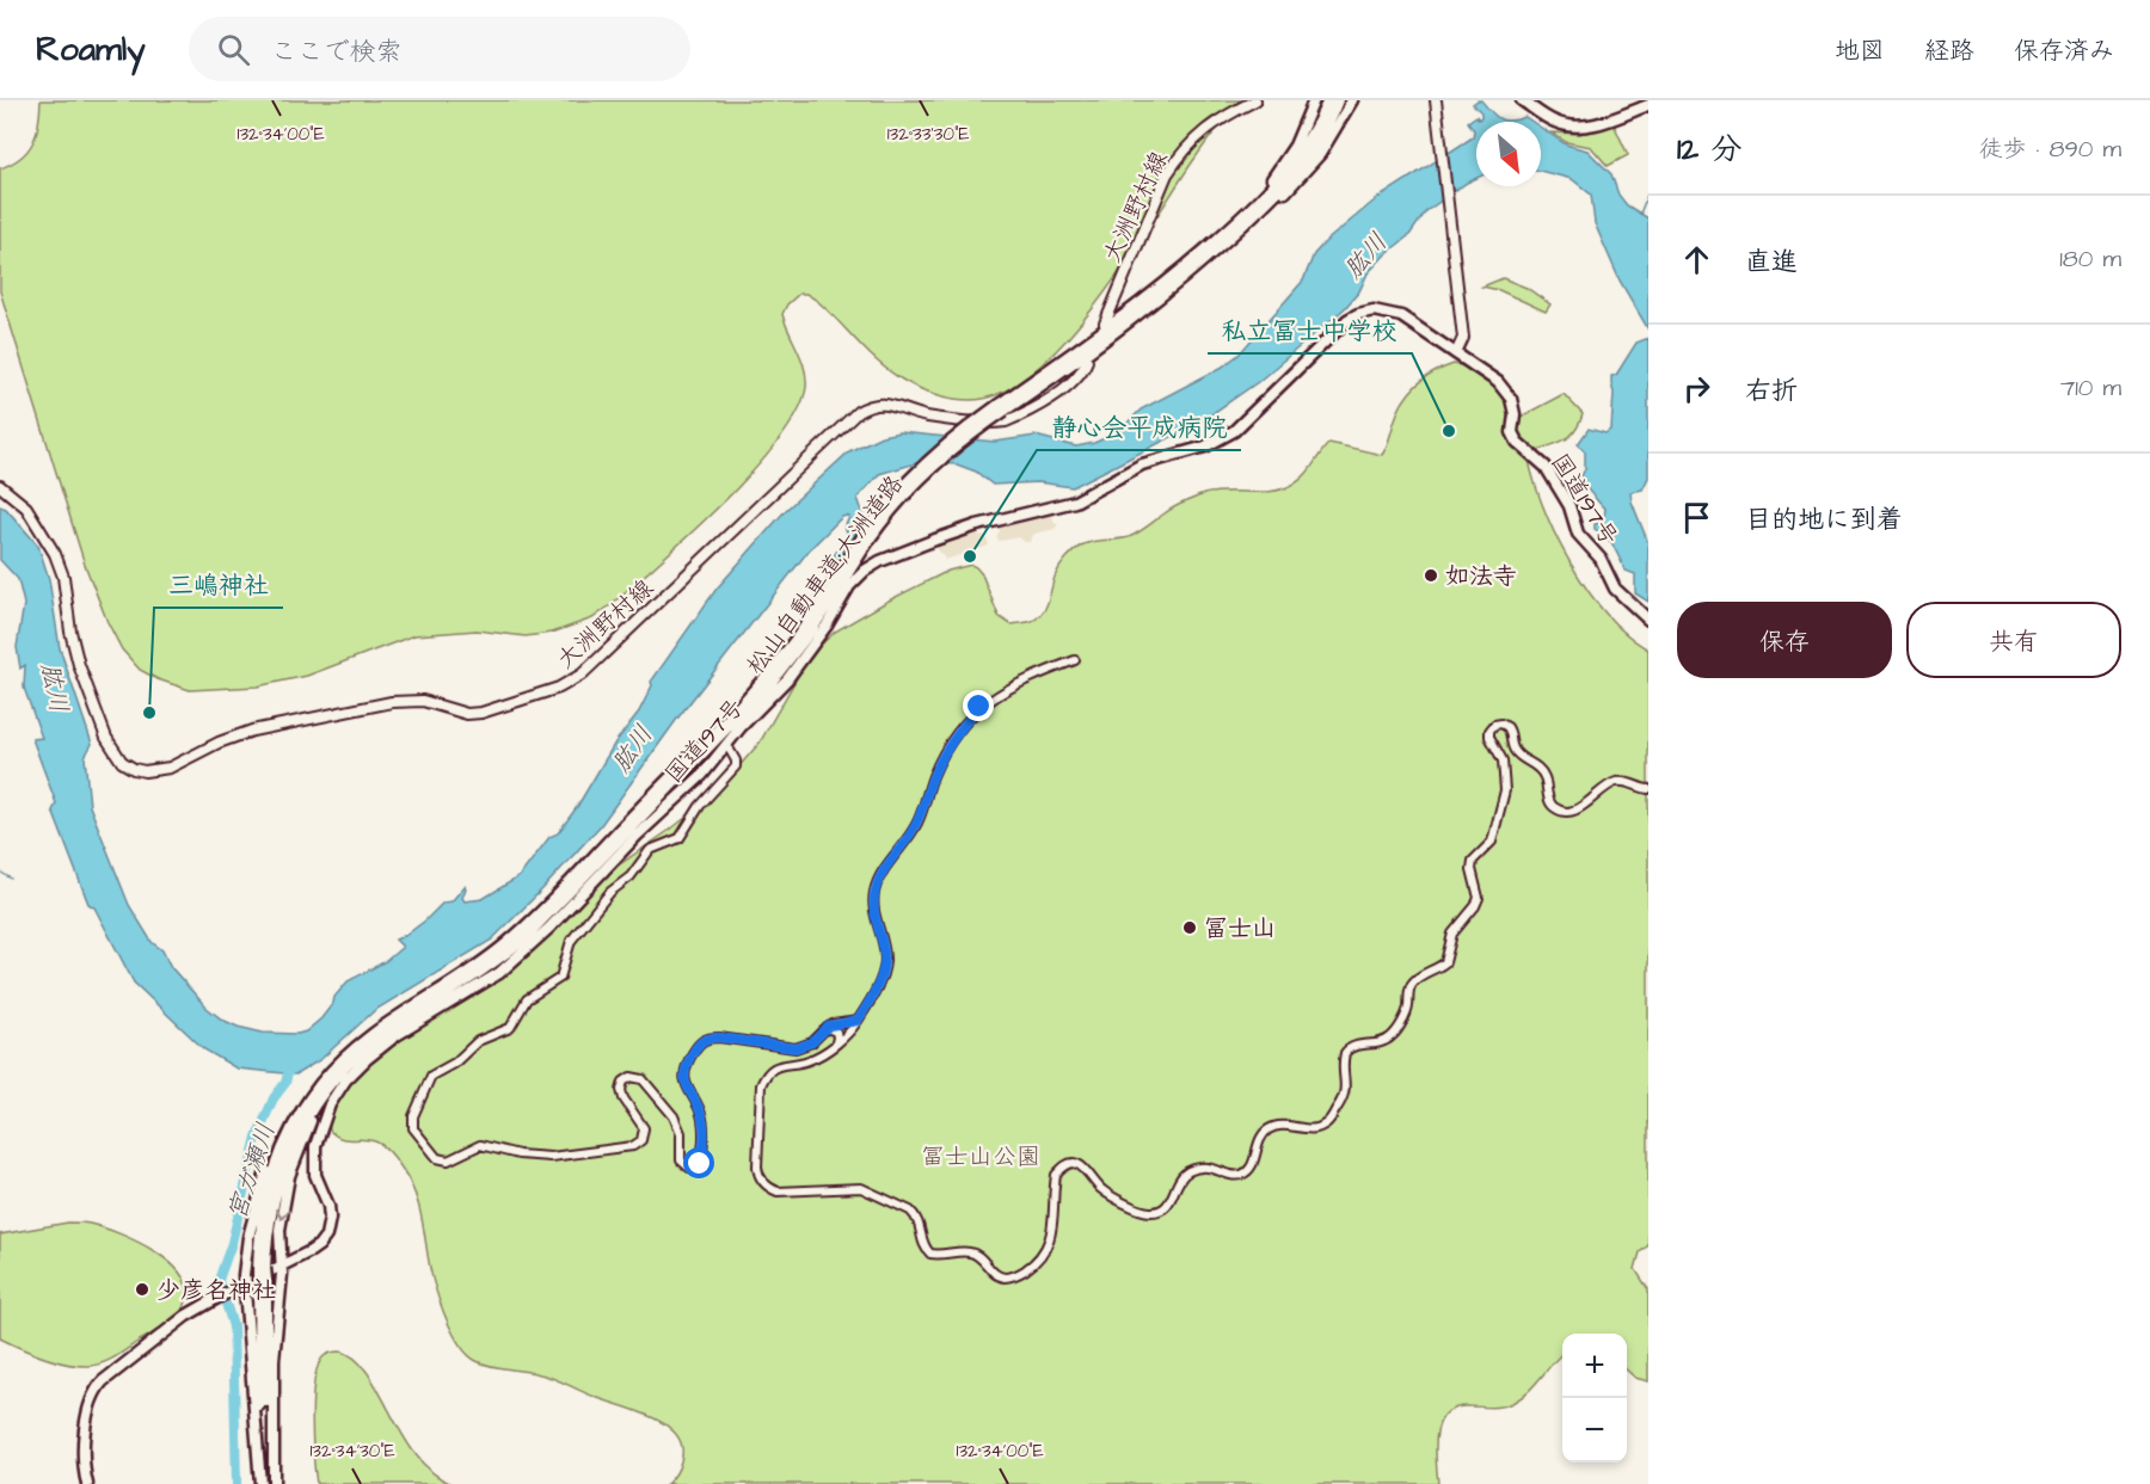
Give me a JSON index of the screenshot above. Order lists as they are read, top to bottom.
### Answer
{
  "streets": {
    "highway": ["国道197号", "松山自動車道;大洲道路"],
    "main road": ["大洲野村線"]
  },
  "water": ["肱川", "宮ガ瀬川"],
  "parks": ["冨士山公園"],
  "places": [
    "私立冨士中学校",
    "静心会平成病院",
    "如法寺",
    "三嶋神社",
    "冨士山",
    "少彦名神社"
  ],
  "north": "bottom right",
  "page": {
    "header": "Roamly",
    "search": "ここで検索",
    "nav": ["地図", "経路", "保存済み"],
    "heading": ["12 分", "徒歩 · 890 m"],
    "list": [
      ["直進", "180 m"],
      ["右折", "710 m"],
      "目的地に到着"
    ],
    "buttons": ["保存", "共有"],
    "map_buttons": ["+", "−"]
  },
  "coordinates": ["132°34'00\"E", "132°33'30\"E", "132°34'30\"E"]
}
